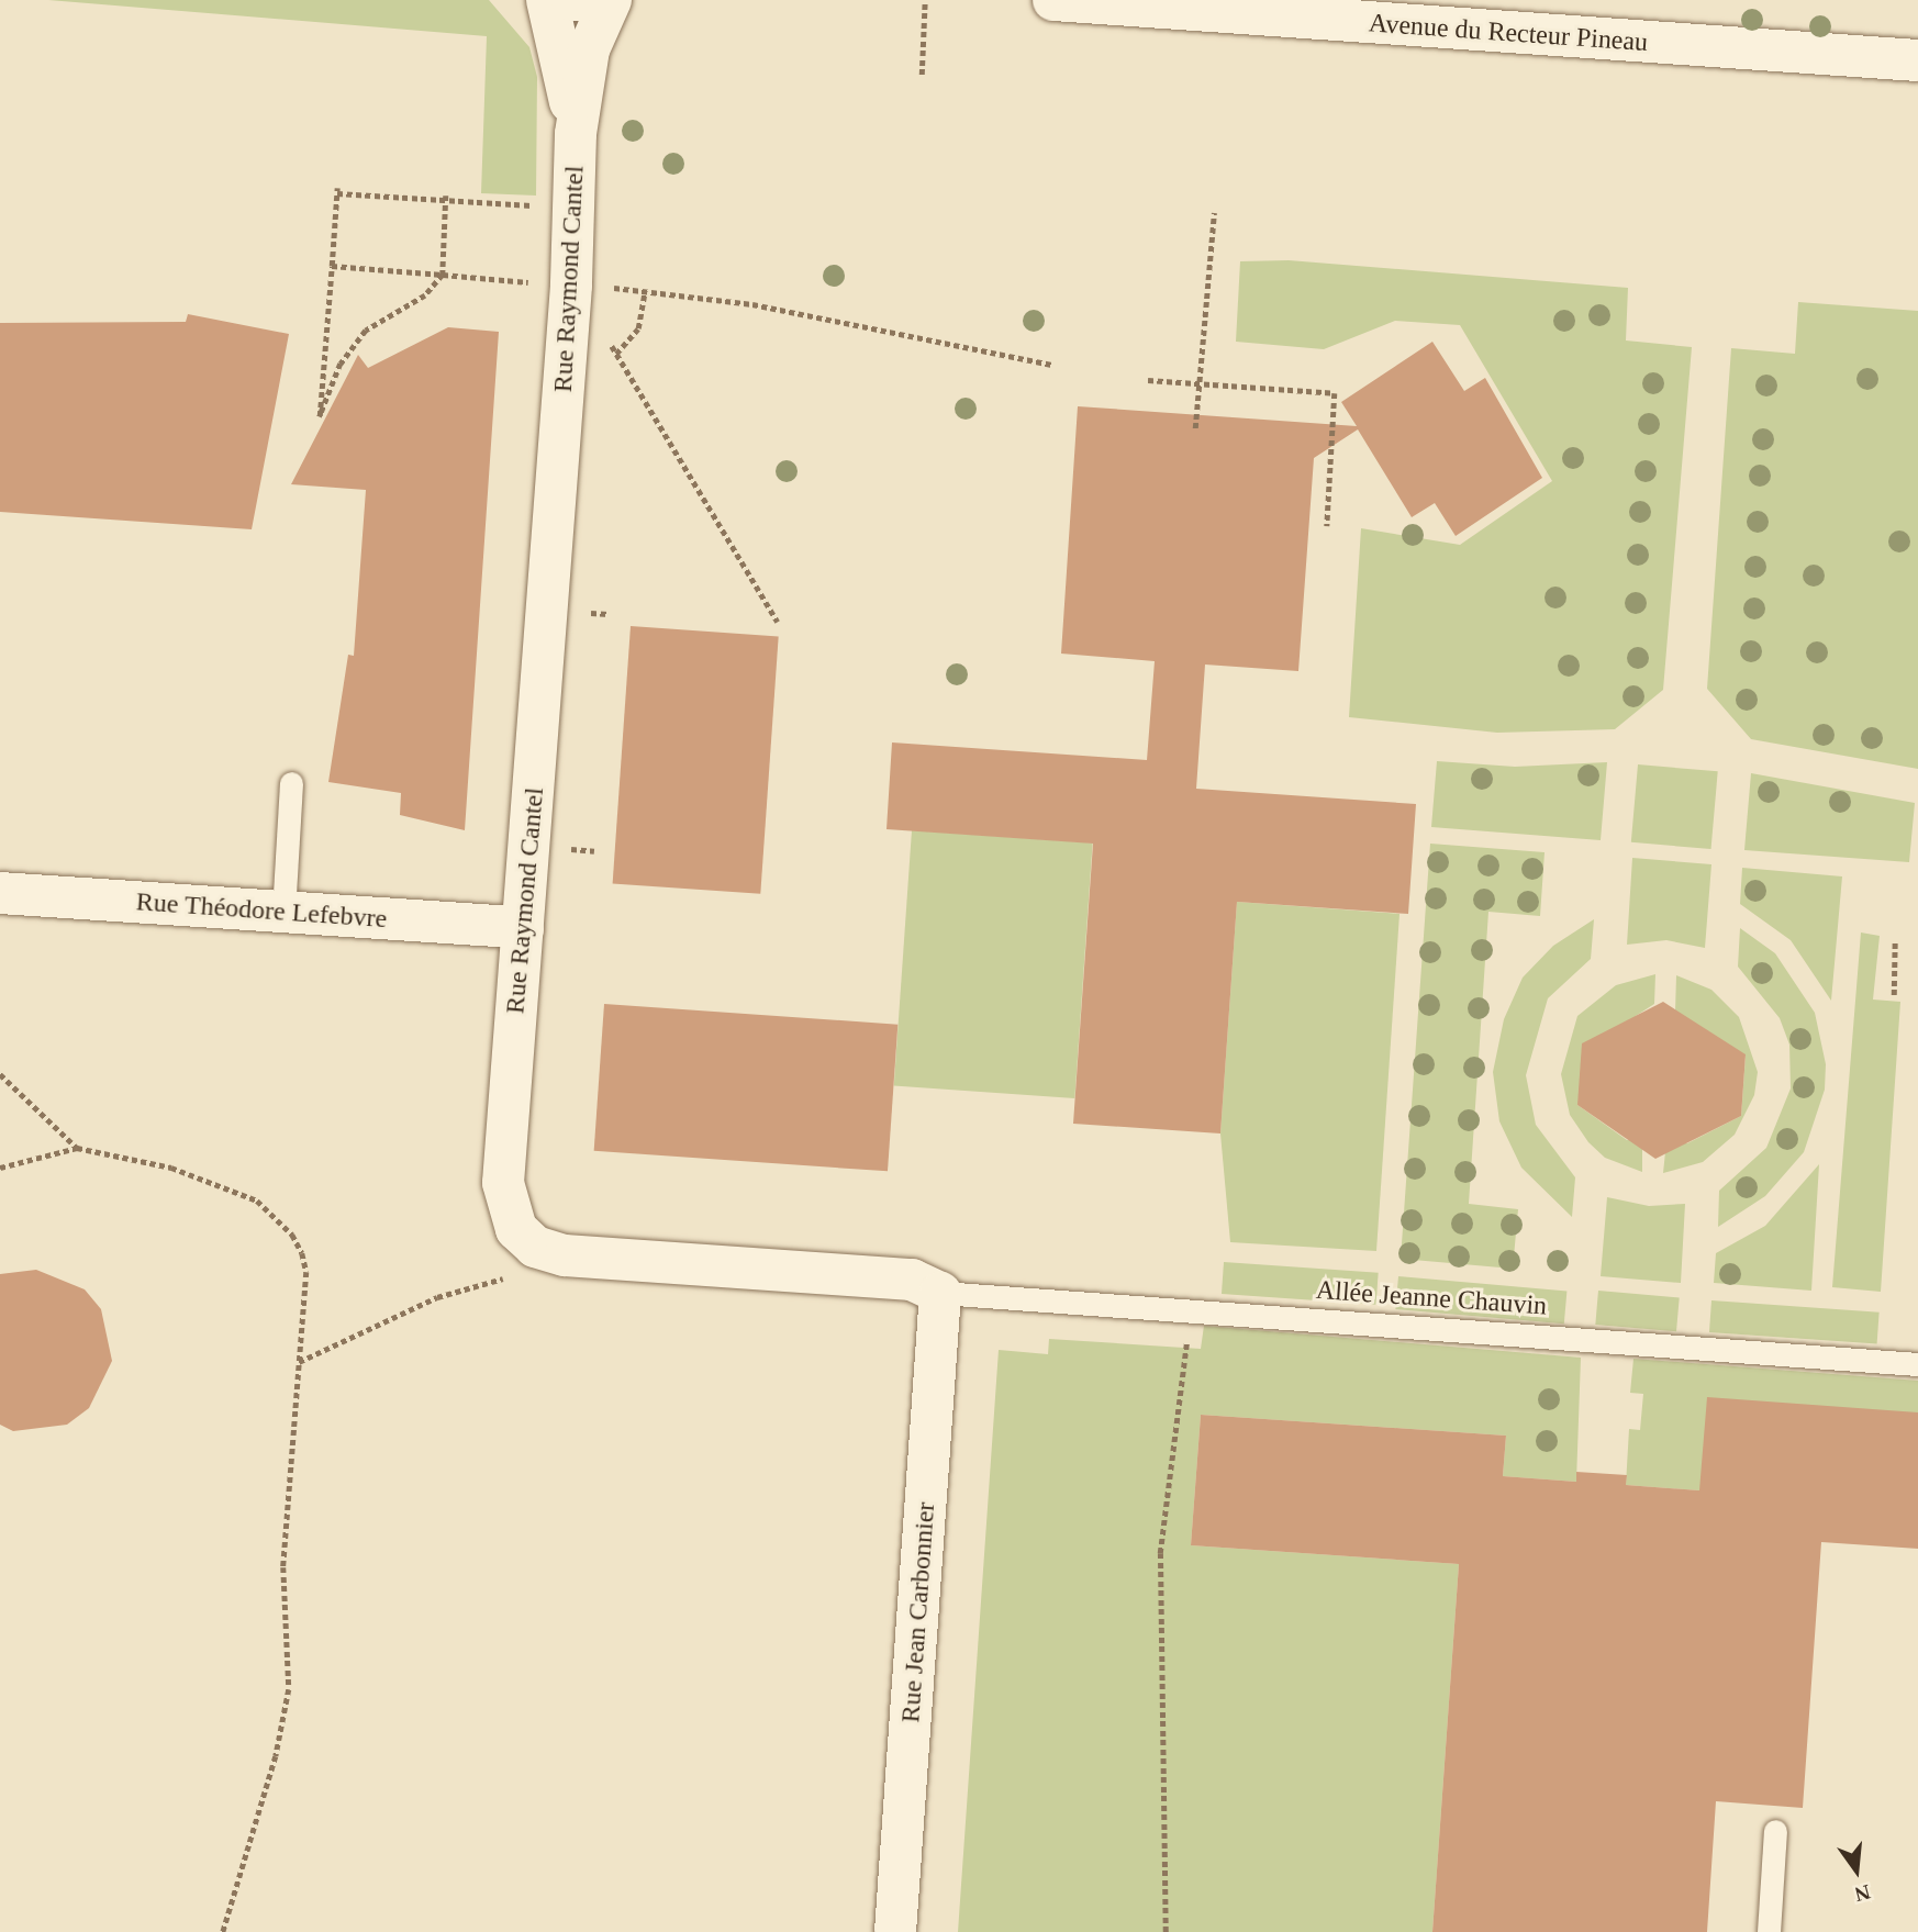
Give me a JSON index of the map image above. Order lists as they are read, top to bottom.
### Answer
{
  "streets": {
    "street": [
      "Avenue du Recteur Pineau",
      "Rue Raymond Cantel",
      "Rue Théodore Lefebvre",
      "Rue Jean Carbonnier"
    ],
    "lane": ["Allée Jeanne Chauvin"]
  },
  "crossings": [
    ["Rue Raymond Cantel", "Rue Théodore Lefebvre"],
    ["Rue Raymond Cantel", "Allée Jeanne Chauvin"],
    ["Rue Raymond Cantel", "Rue Jean Carbonnier"],
    ["Allée Jeanne Chauvin", "Rue Jean Carbonnier"]
  ],
  "north": "bottom"
}
